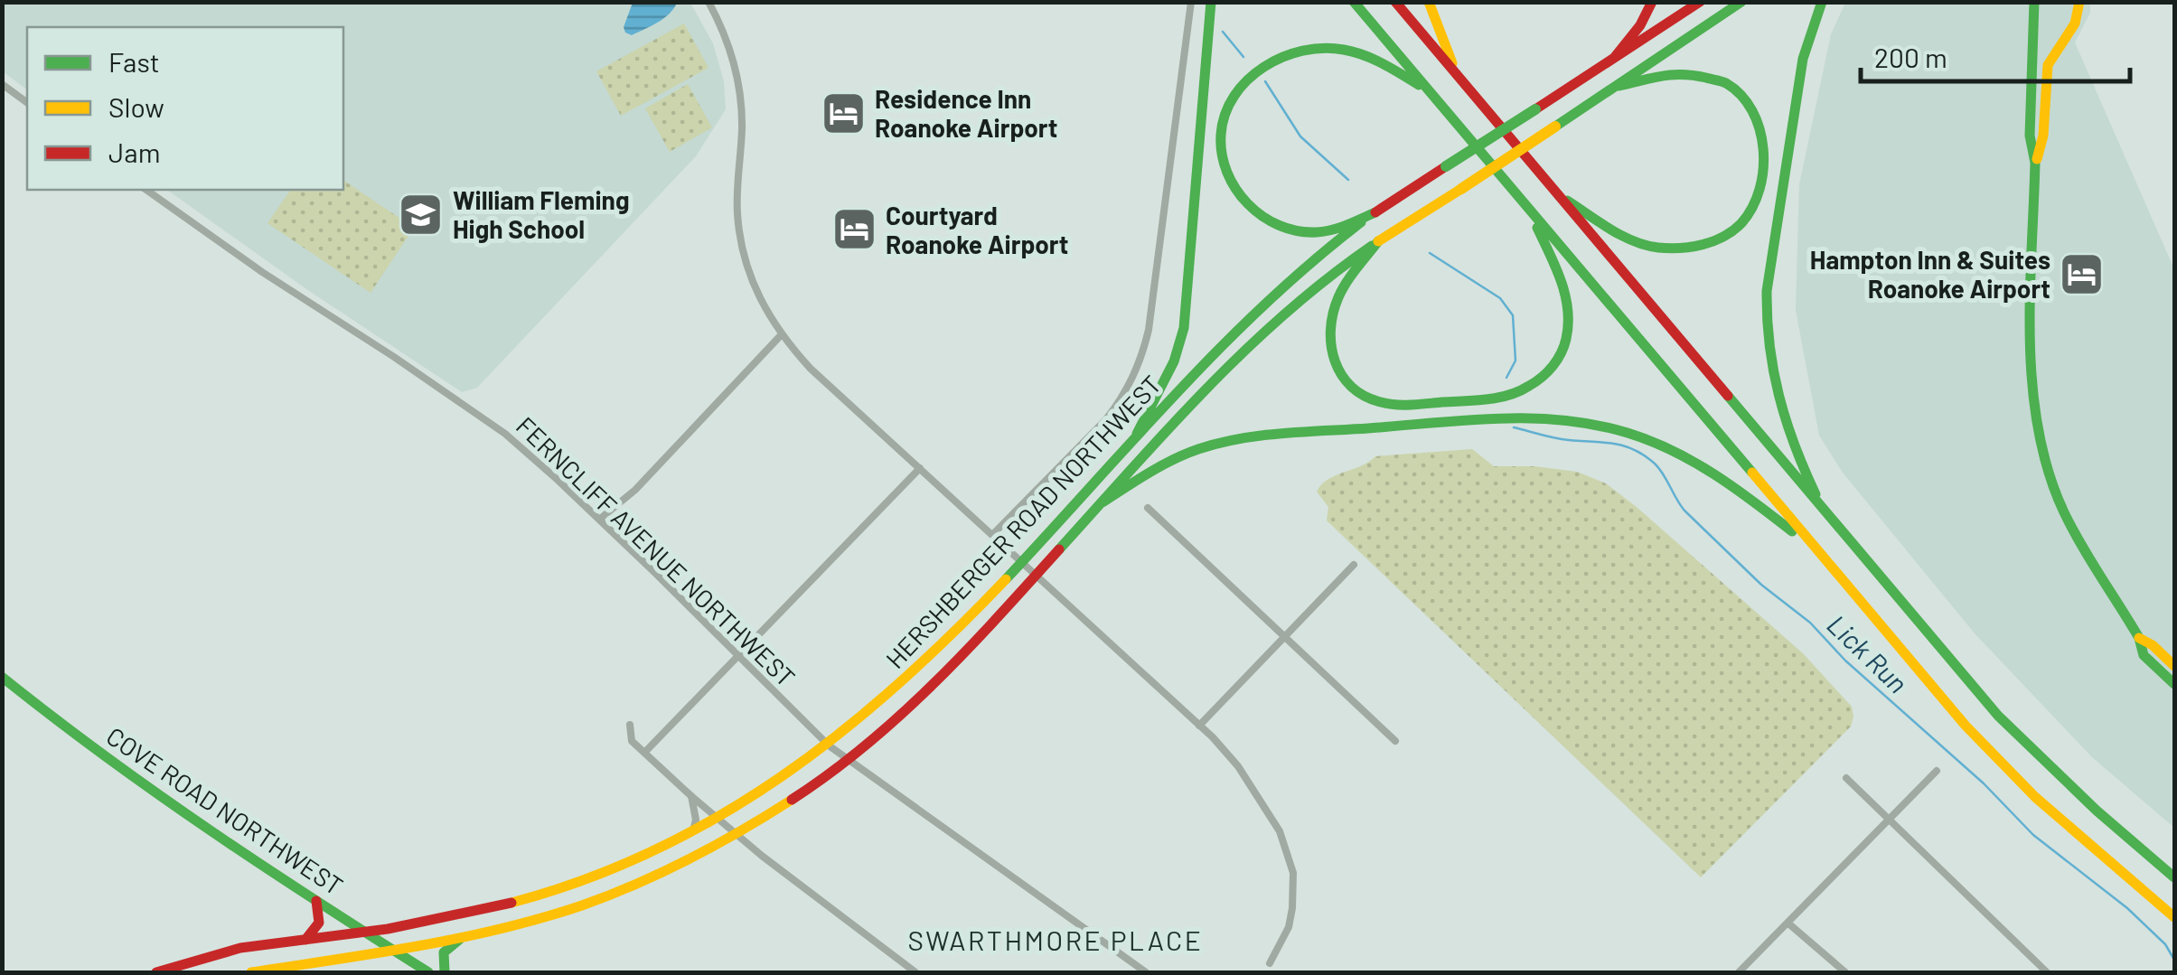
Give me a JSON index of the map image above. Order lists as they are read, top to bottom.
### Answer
{
  "streets": {
    "main road": ["HERSHBERGER ROAD NORTHWEST", "COVE ROAD NORTHWEST"],
    "street": ["FERNCLIFF AVENUE NORTHWEST"]
  },
  "crossings": [
    ["HERSHBERGER ROAD NORTHWEST", "FERNCLIFF AVENUE NORTHWEST"],
    ["HERSHBERGER ROAD NORTHWEST", "COVE ROAD NORTHWEST"]
  ],
  "districts": ["SWARTHMORE PLACE"],
  "water": ["Lick Run"],
  "places": {
    "hotel": ["Residence Inn Roanoke Airport", "Courtyard Roanoke Airport", "Hampton Inn & Suites Roanoke Airport"],
    "school or university": ["William Fleming High School"]
  },
  "legend": ["Fast", "Slow", "Jam"],
  "scale_bar": "200 m"
}
